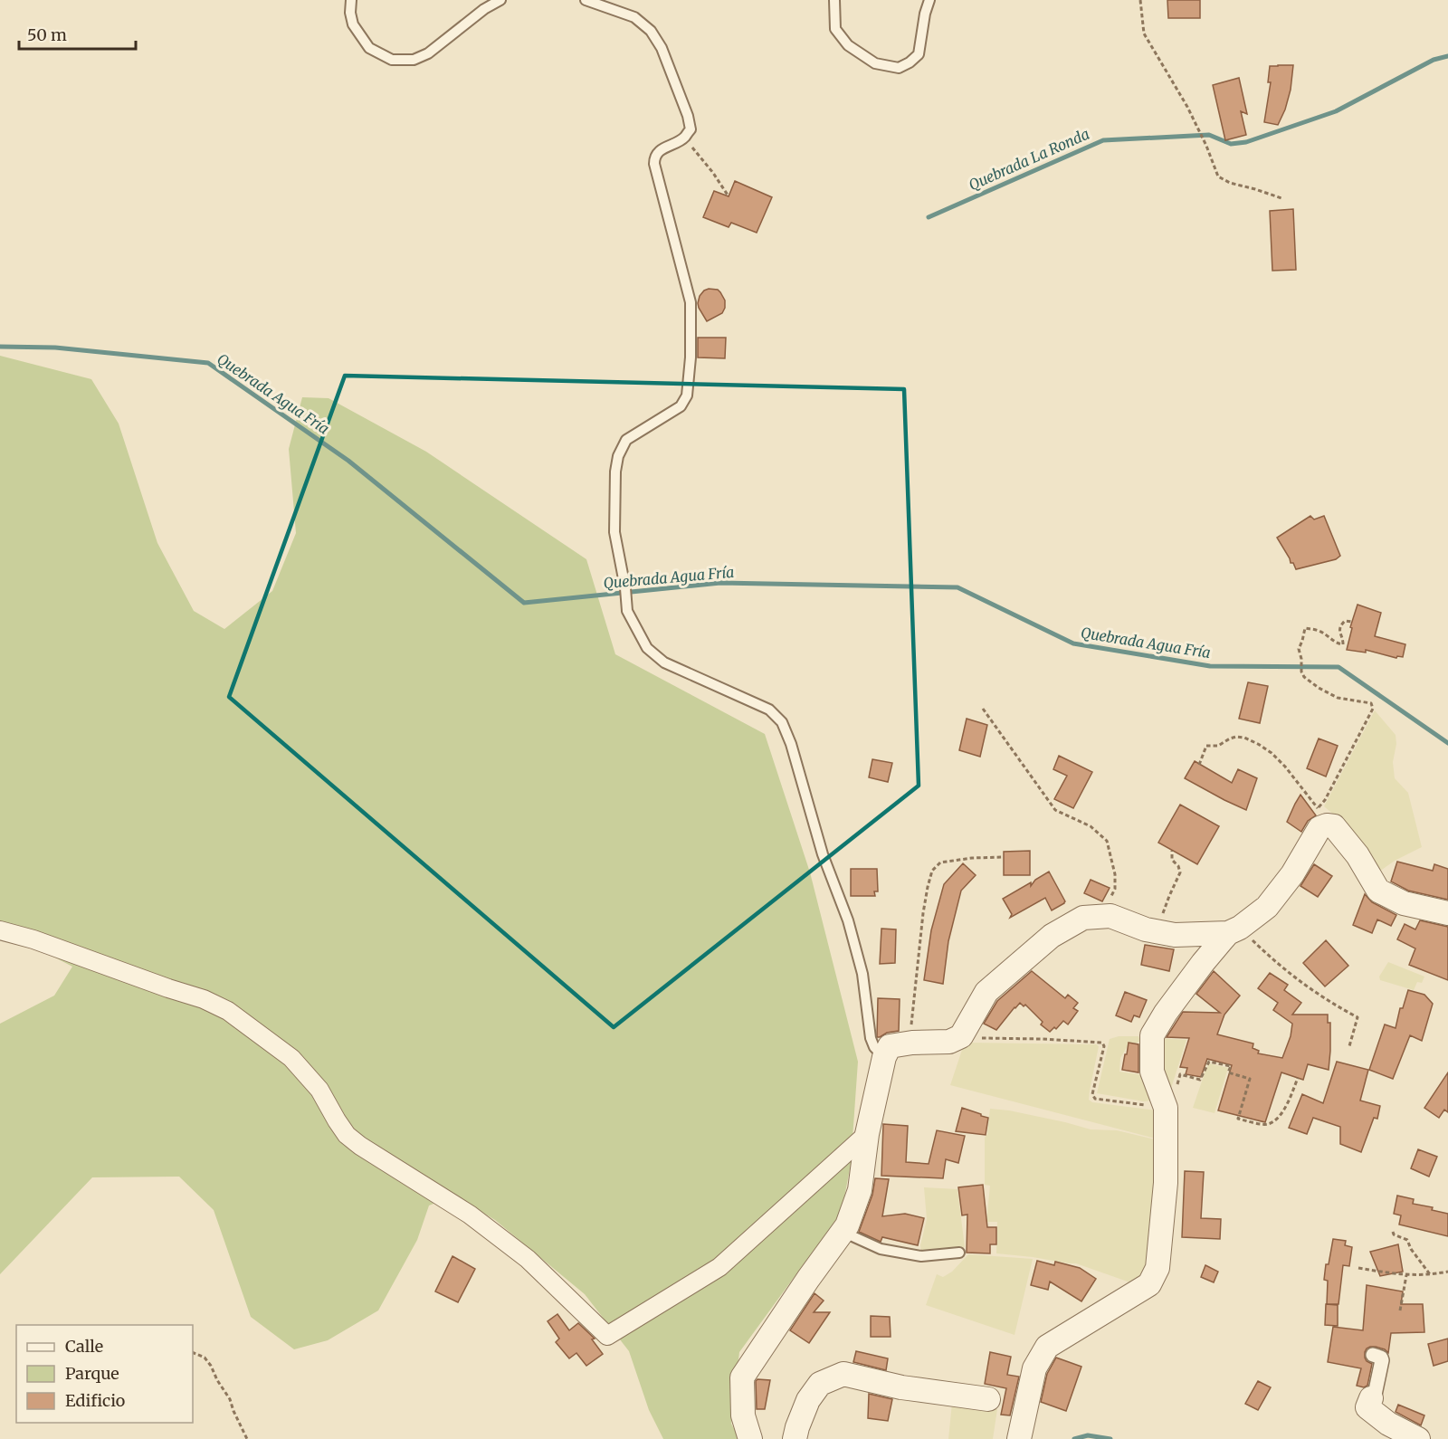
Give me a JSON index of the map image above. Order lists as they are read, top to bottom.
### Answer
{
  "water": ["Quebrada La Ronda", "Quebrada Agua Fría"],
  "legend": ["Calle", "Parque", "Edificio"],
  "scale_bar": "50 m"
}
